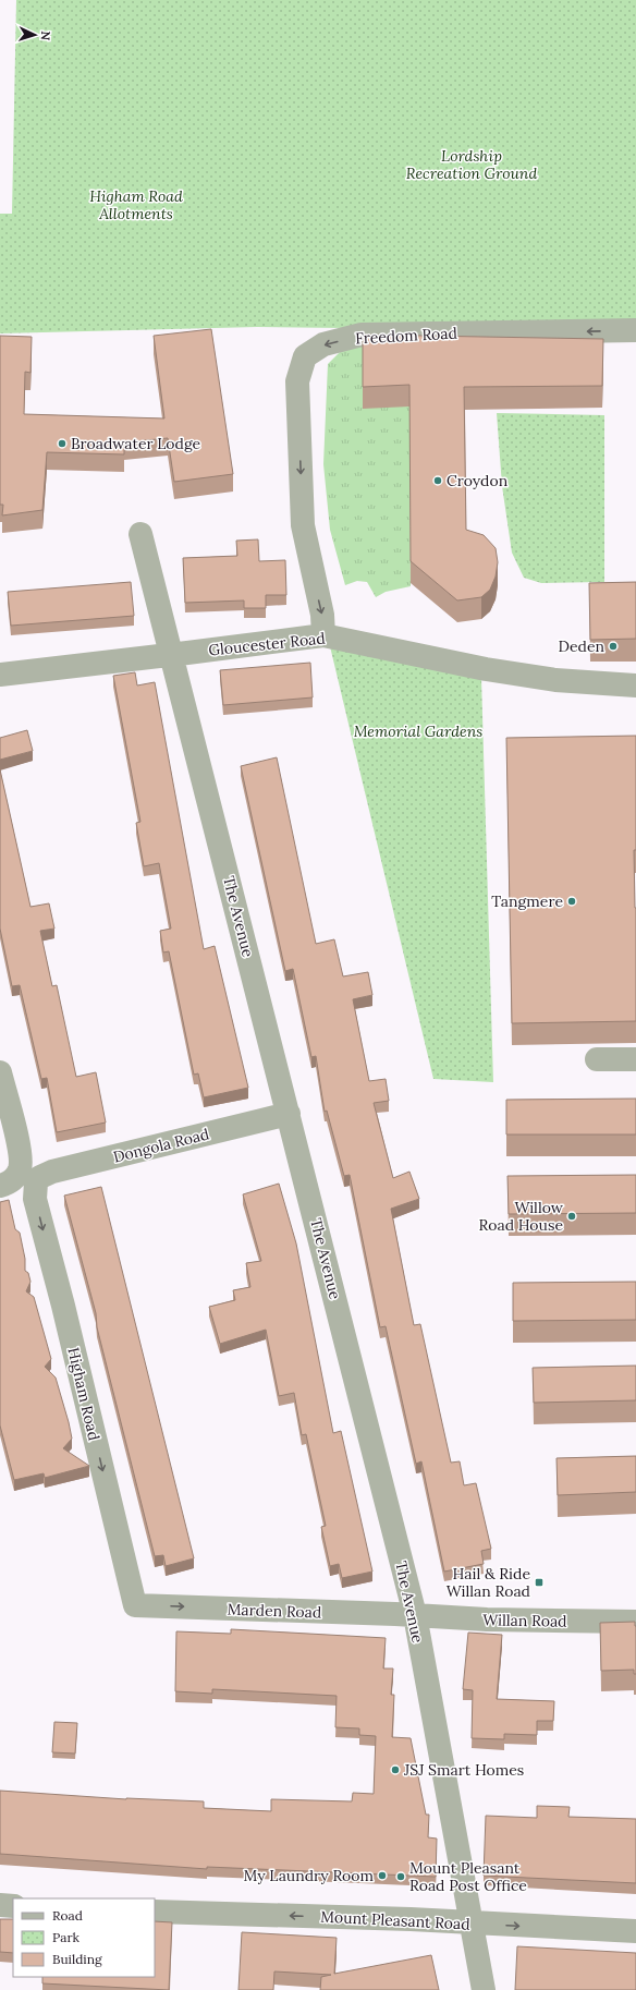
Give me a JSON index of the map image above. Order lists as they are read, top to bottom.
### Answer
{
  "streets": {
    "street": [
      "Freedom Road",
      "Gloucester Road",
      "The Avenue",
      "Dongola Road",
      "Higham Road",
      "Marden Road",
      "Willan Road",
      "Mount Pleasant Road"
    ]
  },
  "crossings": [
    ["Freedom Road", "Gloucester Road"],
    ["Gloucester Road", "The Avenue"],
    ["The Avenue", "Dongola Road"],
    ["The Avenue", "Marden Road"],
    ["The Avenue", "Willan Road"],
    ["The Avenue", "Mount Pleasant Road"],
    ["Dongola Road", "Higham Road"],
    ["Higham Road", "Marden Road"],
    ["Marden Road", "Willan Road"]
  ],
  "one_way": ["Higham Road", "Marden Road"],
  "parks": ["Lordship Recreation Ground", "Higham Road Allotments", "Memorial Gardens"],
  "places": {
    "other": [
      "Broadwater Lodge",
      "Croydon",
      "Deden",
      "Tangmere",
      "Willow Road House",
      "JSJ Smart Homes",
      "My Laundry Room",
      "Mount Pleasant Road Post Office"
    ],
    "transit": ["Hail & Ride Willan Road"]
  },
  "legend": ["Road", "Park", "Building"],
  "north": "right"
}
